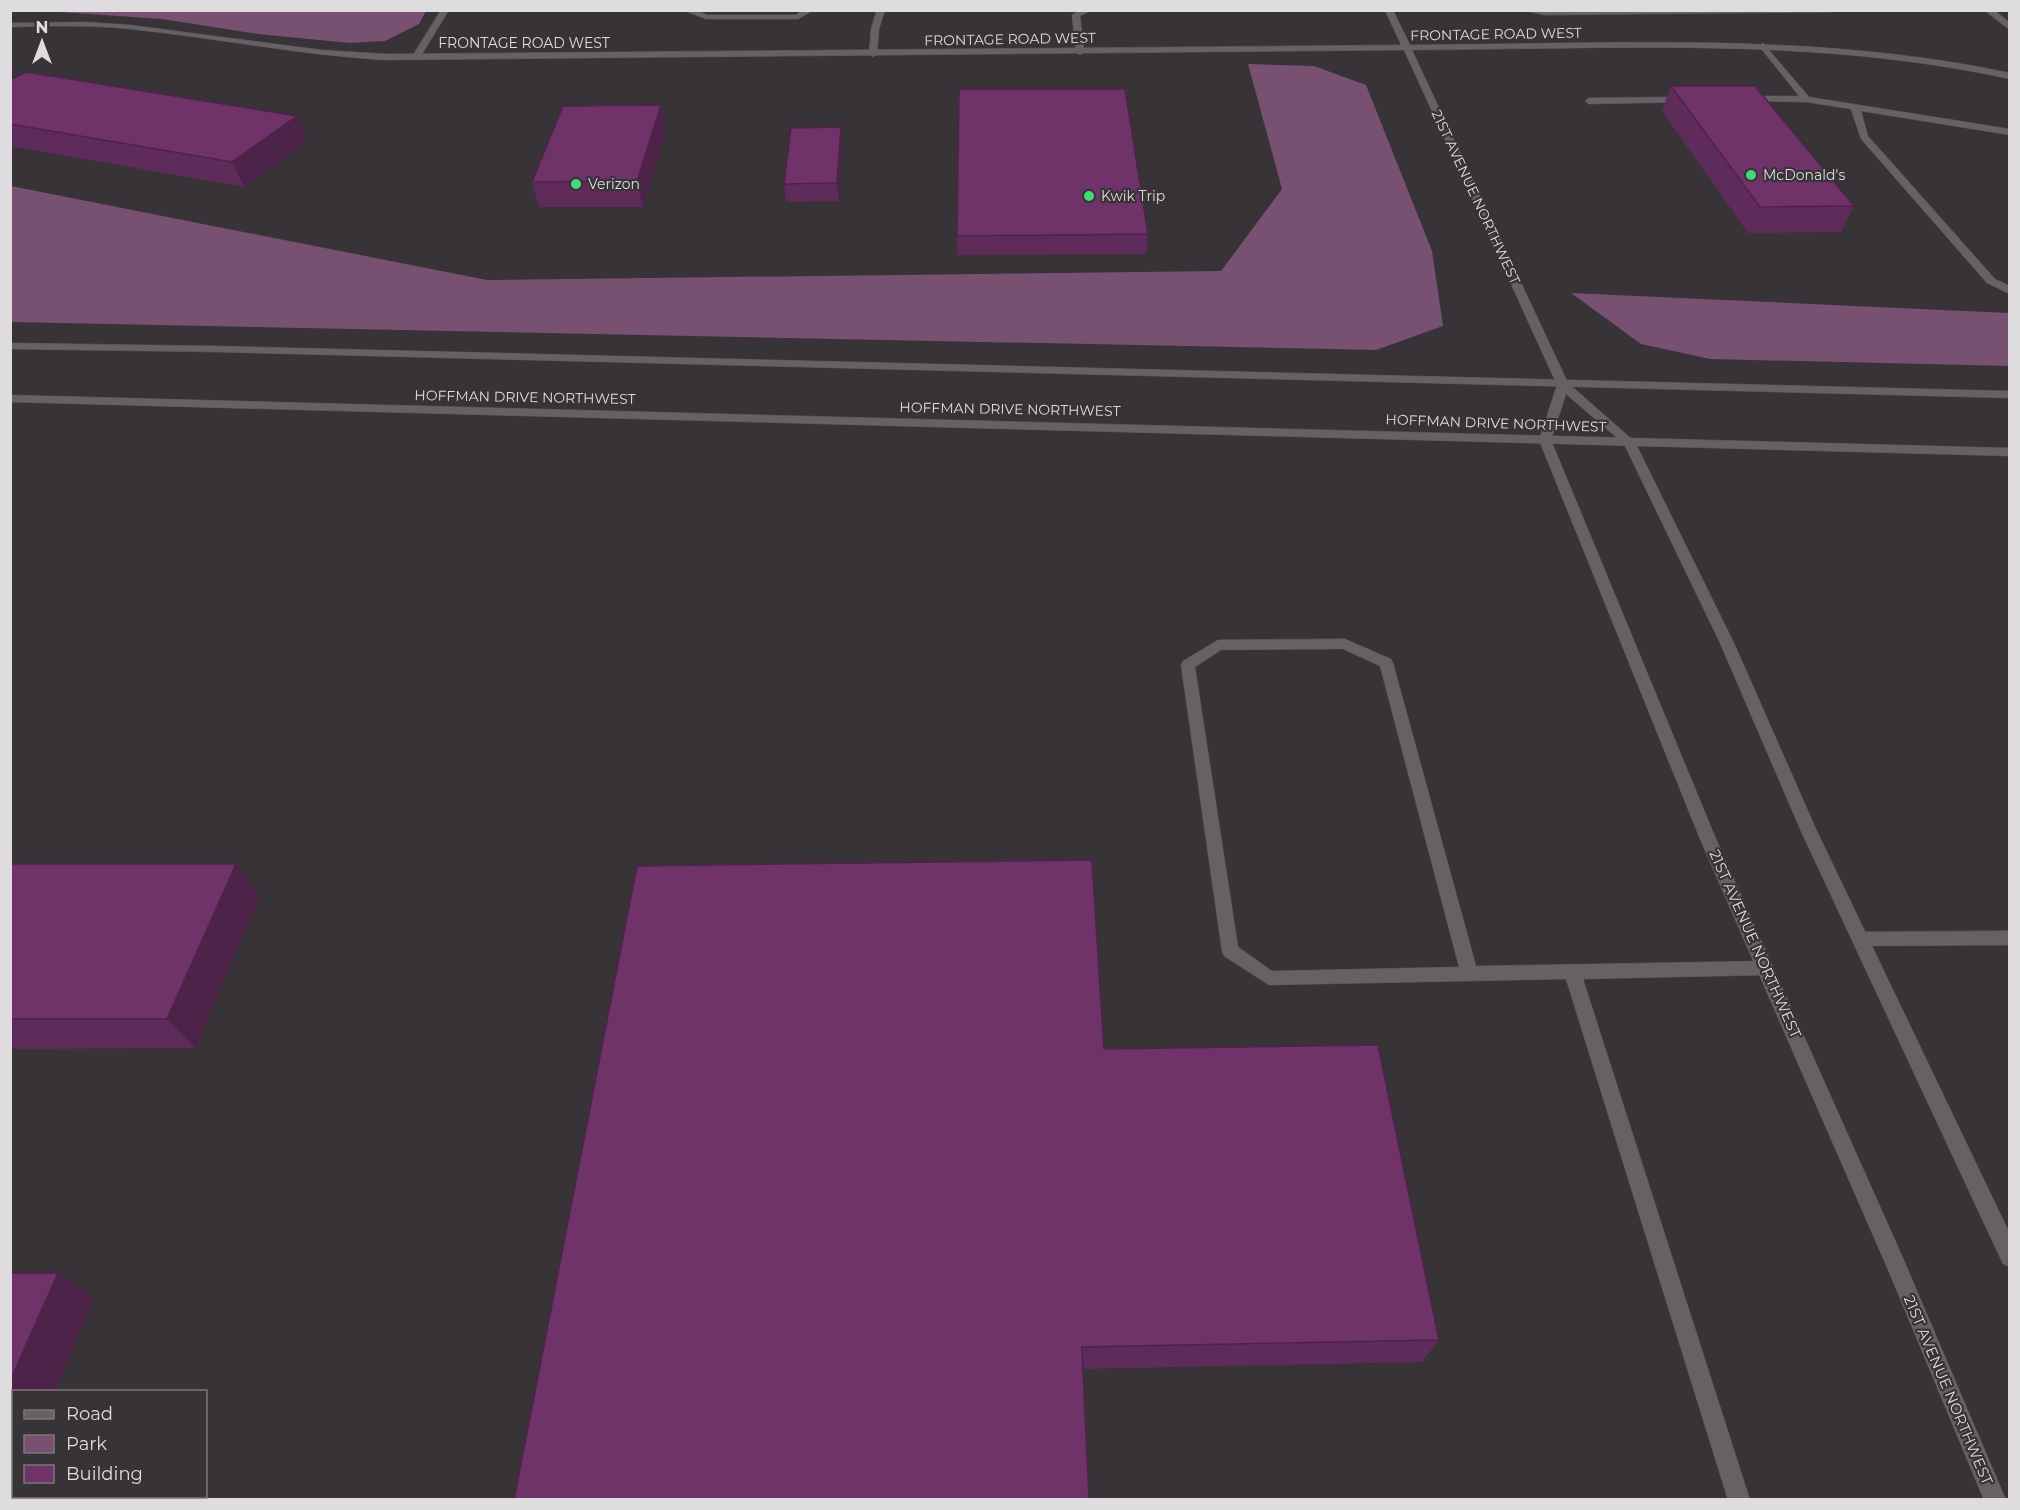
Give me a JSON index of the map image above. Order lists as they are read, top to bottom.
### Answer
{
  "streets": {
    "street": ["FRONTAGE ROAD WEST", "21ST AVENUE NORTHWEST", "HOFFMAN DRIVE NORTHWEST"]
  },
  "crossings": [
    ["FRONTAGE ROAD WEST", "21ST AVENUE NORTHWEST"],
    ["21ST AVENUE NORTHWEST", "HOFFMAN DRIVE NORTHWEST"]
  ],
  "places": ["McDonald's", "Verizon", "Kwik Trip"],
  "legend": ["Road", "Park", "Building"],
  "north": "top"
}
